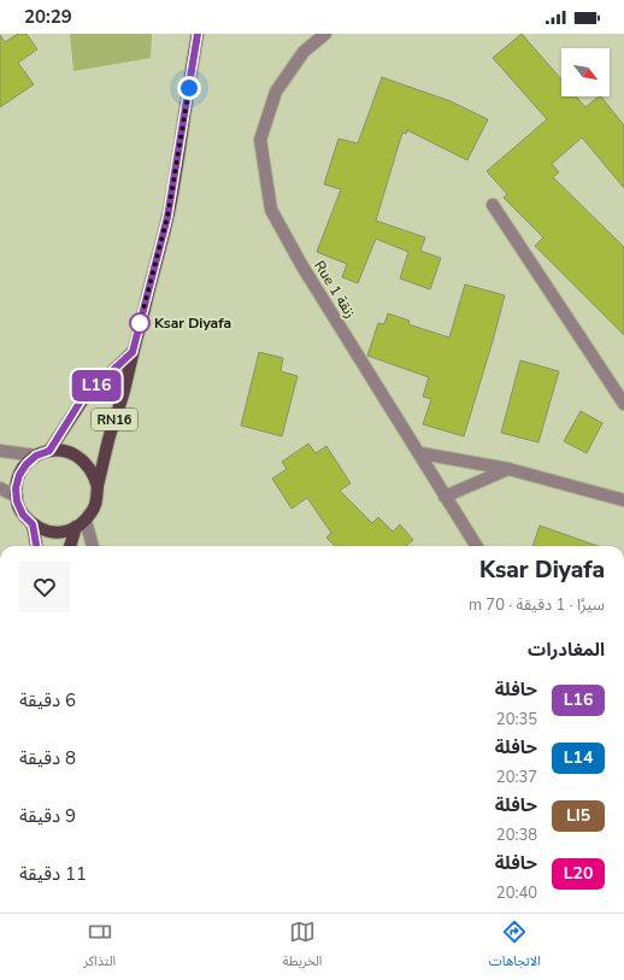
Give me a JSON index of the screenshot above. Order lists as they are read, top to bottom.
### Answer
{
  "streets": {
    "main road": ["RN16"],
    "street": ["Rue 1 زنقة"]
  },
  "places": ["Ksar Diyafa"],
  "lines": ["bus line L16"],
  "north": "bottom right",
  "page": {
    "status": "20:29",
    "on_map": "L16",
    "heading": [
      ["Ksar Diyafa", "سيرًا · 1 دقيقة · 70 m"],
      "المغادرات"
    ],
    "list": [
      {
        "mark": "L16",
        "name": "حافلة",
        "note": "20:35",
        "value": "6 دقيقة"
      },
      {
        "mark": "L14",
        "name": "حافلة",
        "note": "20:37",
        "value": "8 دقيقة"
      },
      {
        "mark": "LI5",
        "name": "حافلة",
        "note": "20:38",
        "value": "9 دقيقة"
      },
      {
        "mark": "L20",
        "name": "حافلة",
        "note": "20:40",
        "value": "11 دقيقة"
      }
    ],
    "tabs": ["الاتجاهات", "الخريطة", "التذاكر"]
  }
}
